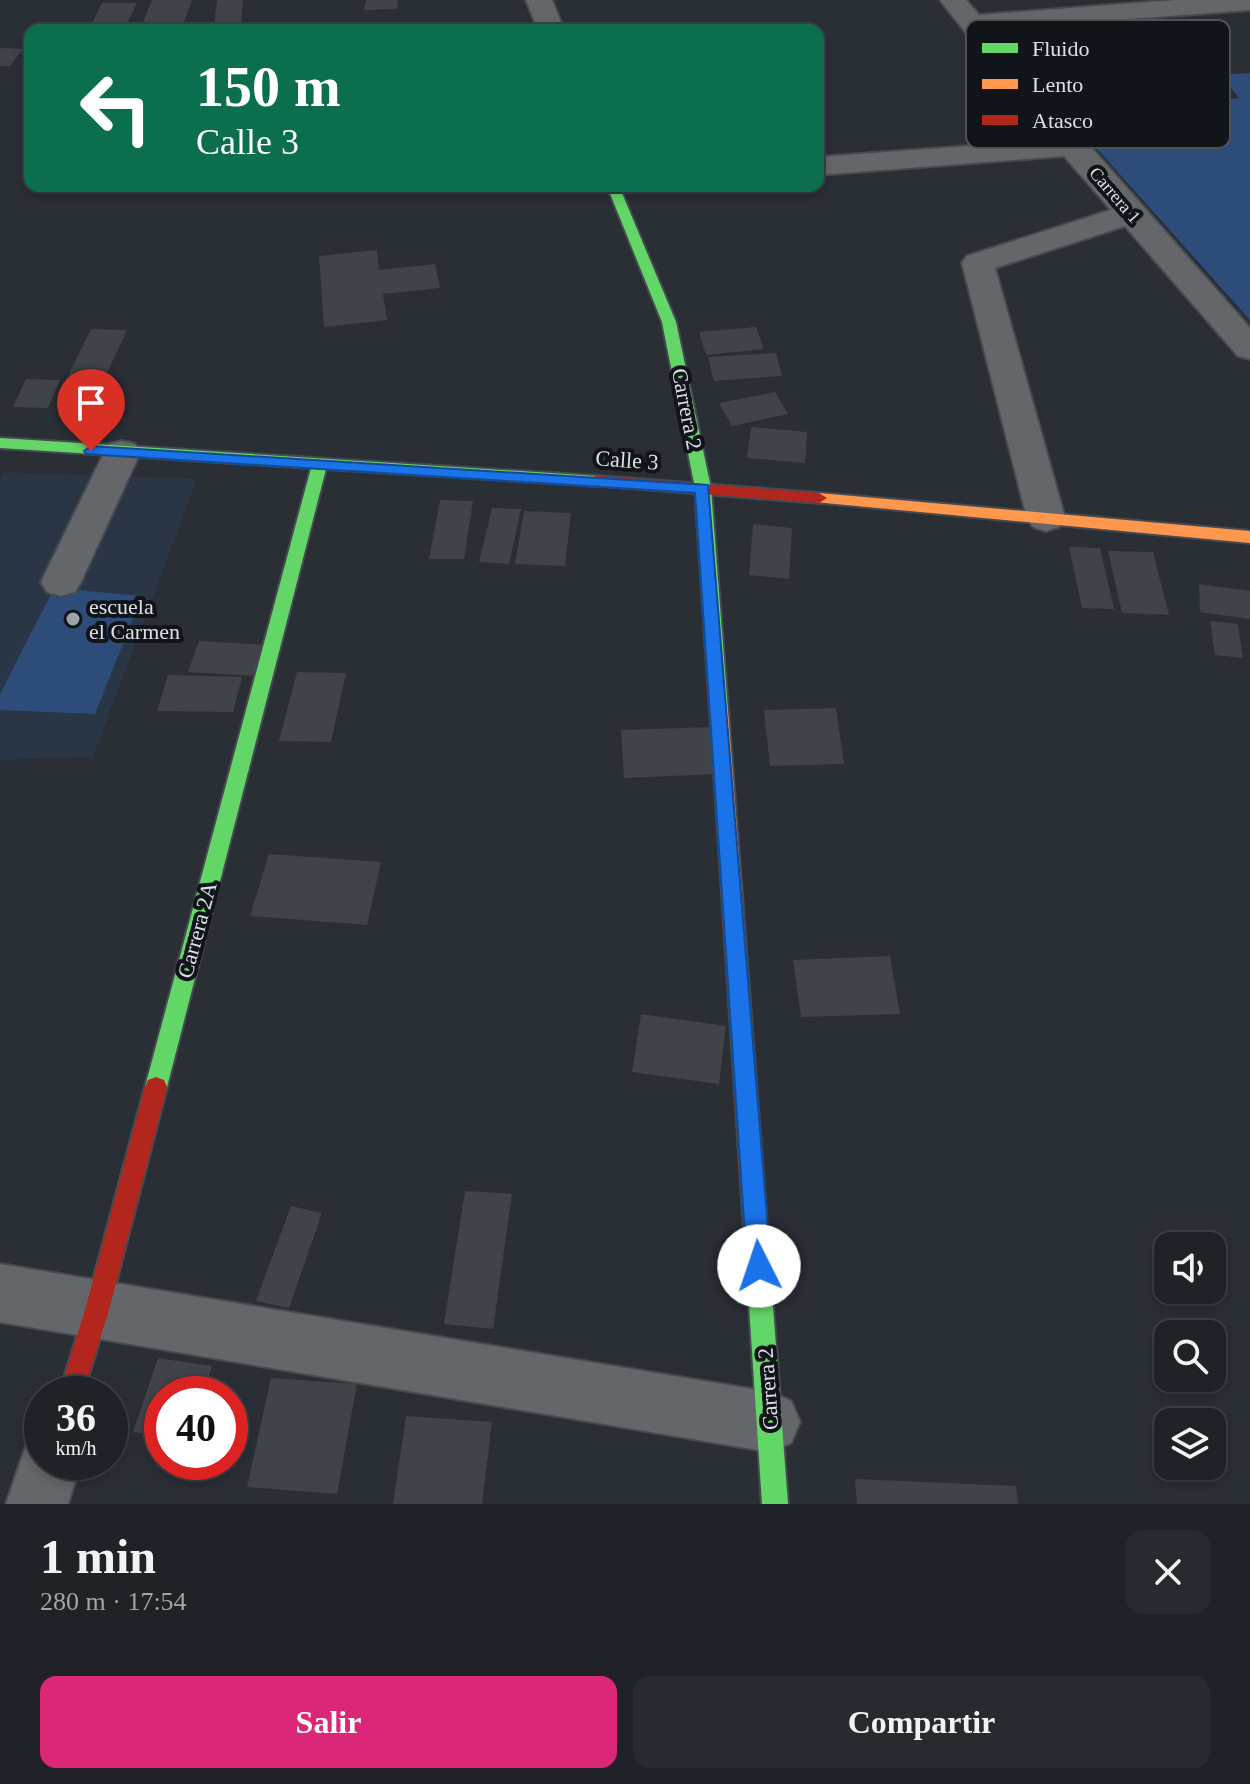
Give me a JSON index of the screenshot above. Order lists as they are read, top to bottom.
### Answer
{
  "streets": {
    "street": [
      "Carrera 1",
      "Carrera 2",
      "Calle 3",
      "Carrera 2A"
    ]
  },
  "crossings": [
    ["Carrera 2", "Calle 3"],
    ["Calle 3", "Carrera 2A"]
  ],
  "places": ["escuela el Carmen"],
  "legend": ["Fluido", "Lento", "Atasco"],
  "page": {
    "turn": ["150 m", "Calle 3"],
    "speed": "36 km/h",
    "limit": "40",
    "heading": ["1 min", "280 m · 17:54"],
    "buttons": ["Salir", "Compartir"]
  }
}
